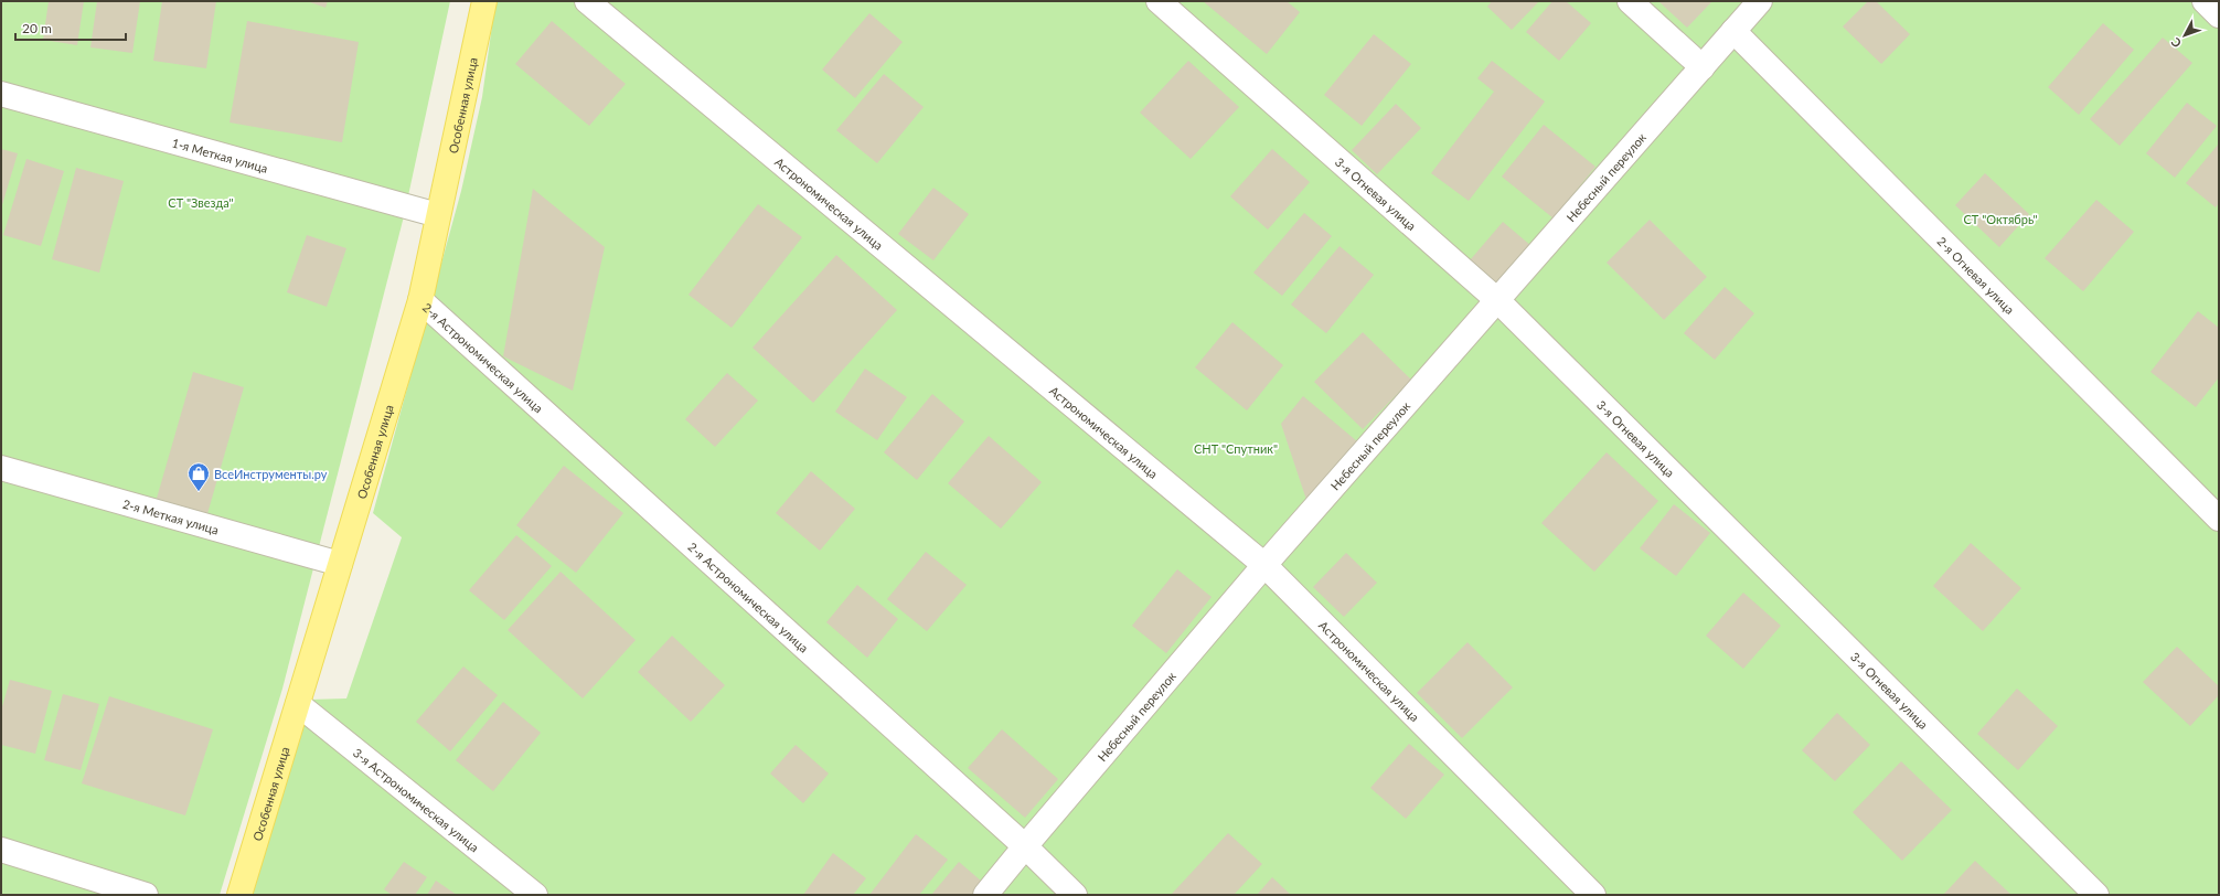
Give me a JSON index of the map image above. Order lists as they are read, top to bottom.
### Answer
{
  "streets": {
    "main road": ["Особенная улица"],
    "lane": [
      "1-я Меткая улица",
      "Небесный переулок",
      "3-я Огневая улица",
      "Астрономическая улица",
      "2-я Огневая улица",
      "2-я Астрономическая улица",
      "2-я Меткая улица",
      "3-я Астрономическая улица"
    ]
  },
  "crossings": [
    ["Особенная улица", "1-я Меткая улица"],
    ["Особенная улица", "2-я Астрономическая улица"],
    ["Особенная улица", "2-я Меткая улица"],
    ["Особенная улица", "3-я Астрономическая улица"],
    ["Небесный переулок", "3-я Огневая улица"],
    ["Небесный переулок", "Астрономическая улица"],
    ["Небесный переулок", "2-я Огневая улица"],
    ["Небесный переулок", "2-я Астрономическая улица"]
  ],
  "parks": ["СТ \"Звезда\"", "СТ \"Октябрь\"", "СНТ \"Спутник\""],
  "places": {
    "shop": ["ВсеИнструменты.ру"]
  },
  "scale_bar": "20 m",
  "north": "bottom left"
}
